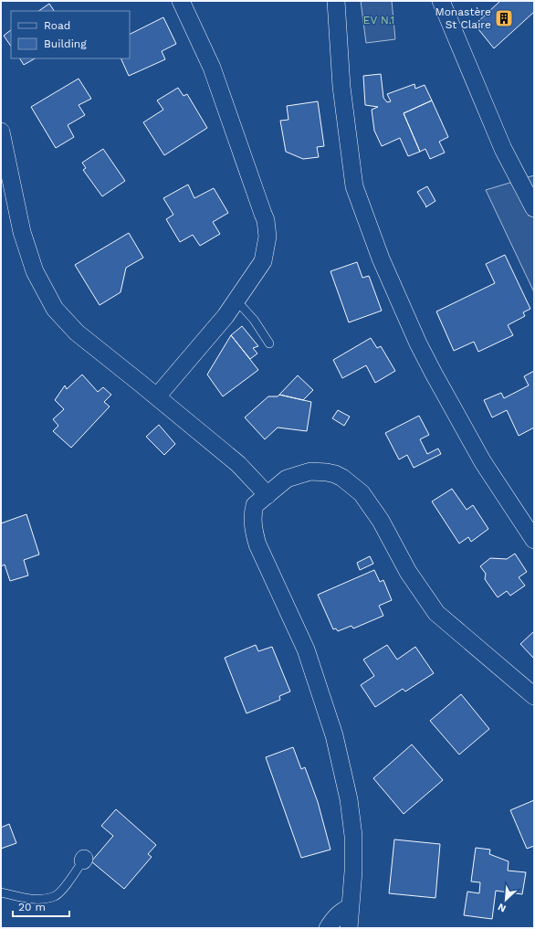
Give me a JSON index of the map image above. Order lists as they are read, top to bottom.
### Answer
{
  "parks": ["EV N.1"],
  "places": {
    "building": ["Monastère St Claire"]
  },
  "legend": ["Road", "Building"],
  "scale_bar": "20 m",
  "north": "bottom left"
}
